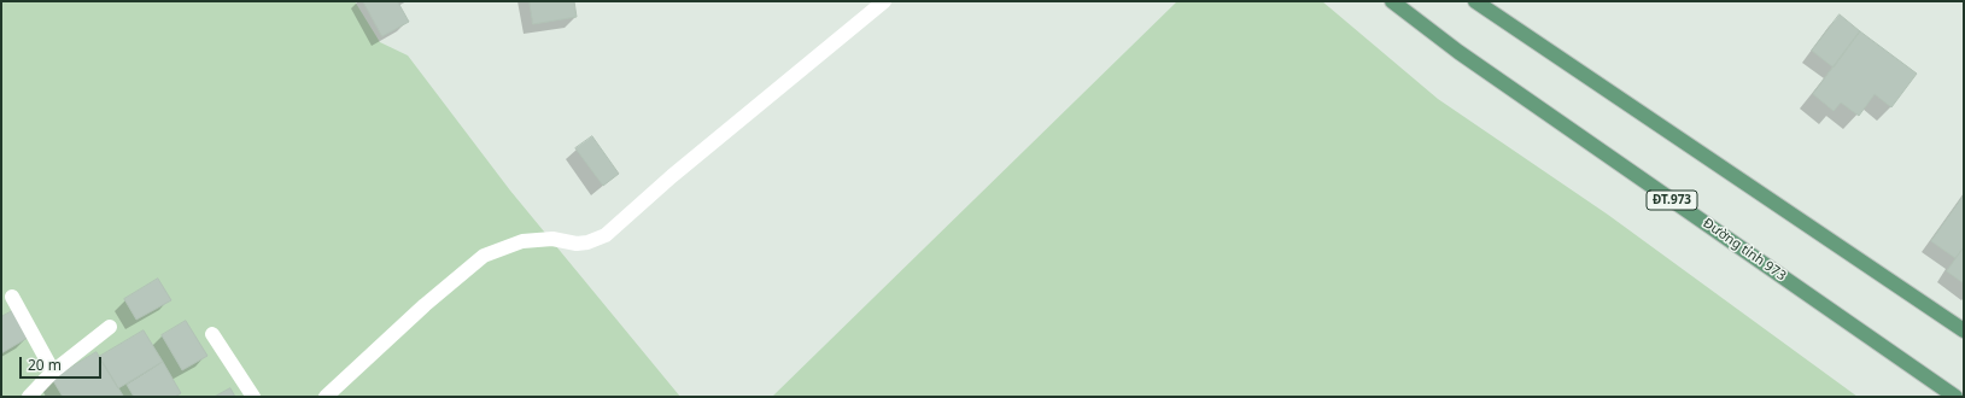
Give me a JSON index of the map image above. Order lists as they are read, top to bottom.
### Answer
{
  "streets": {
    "main road": ["ĐT.973", "Đường tỉnh 973"]
  },
  "scale_bar": "20 m"
}
